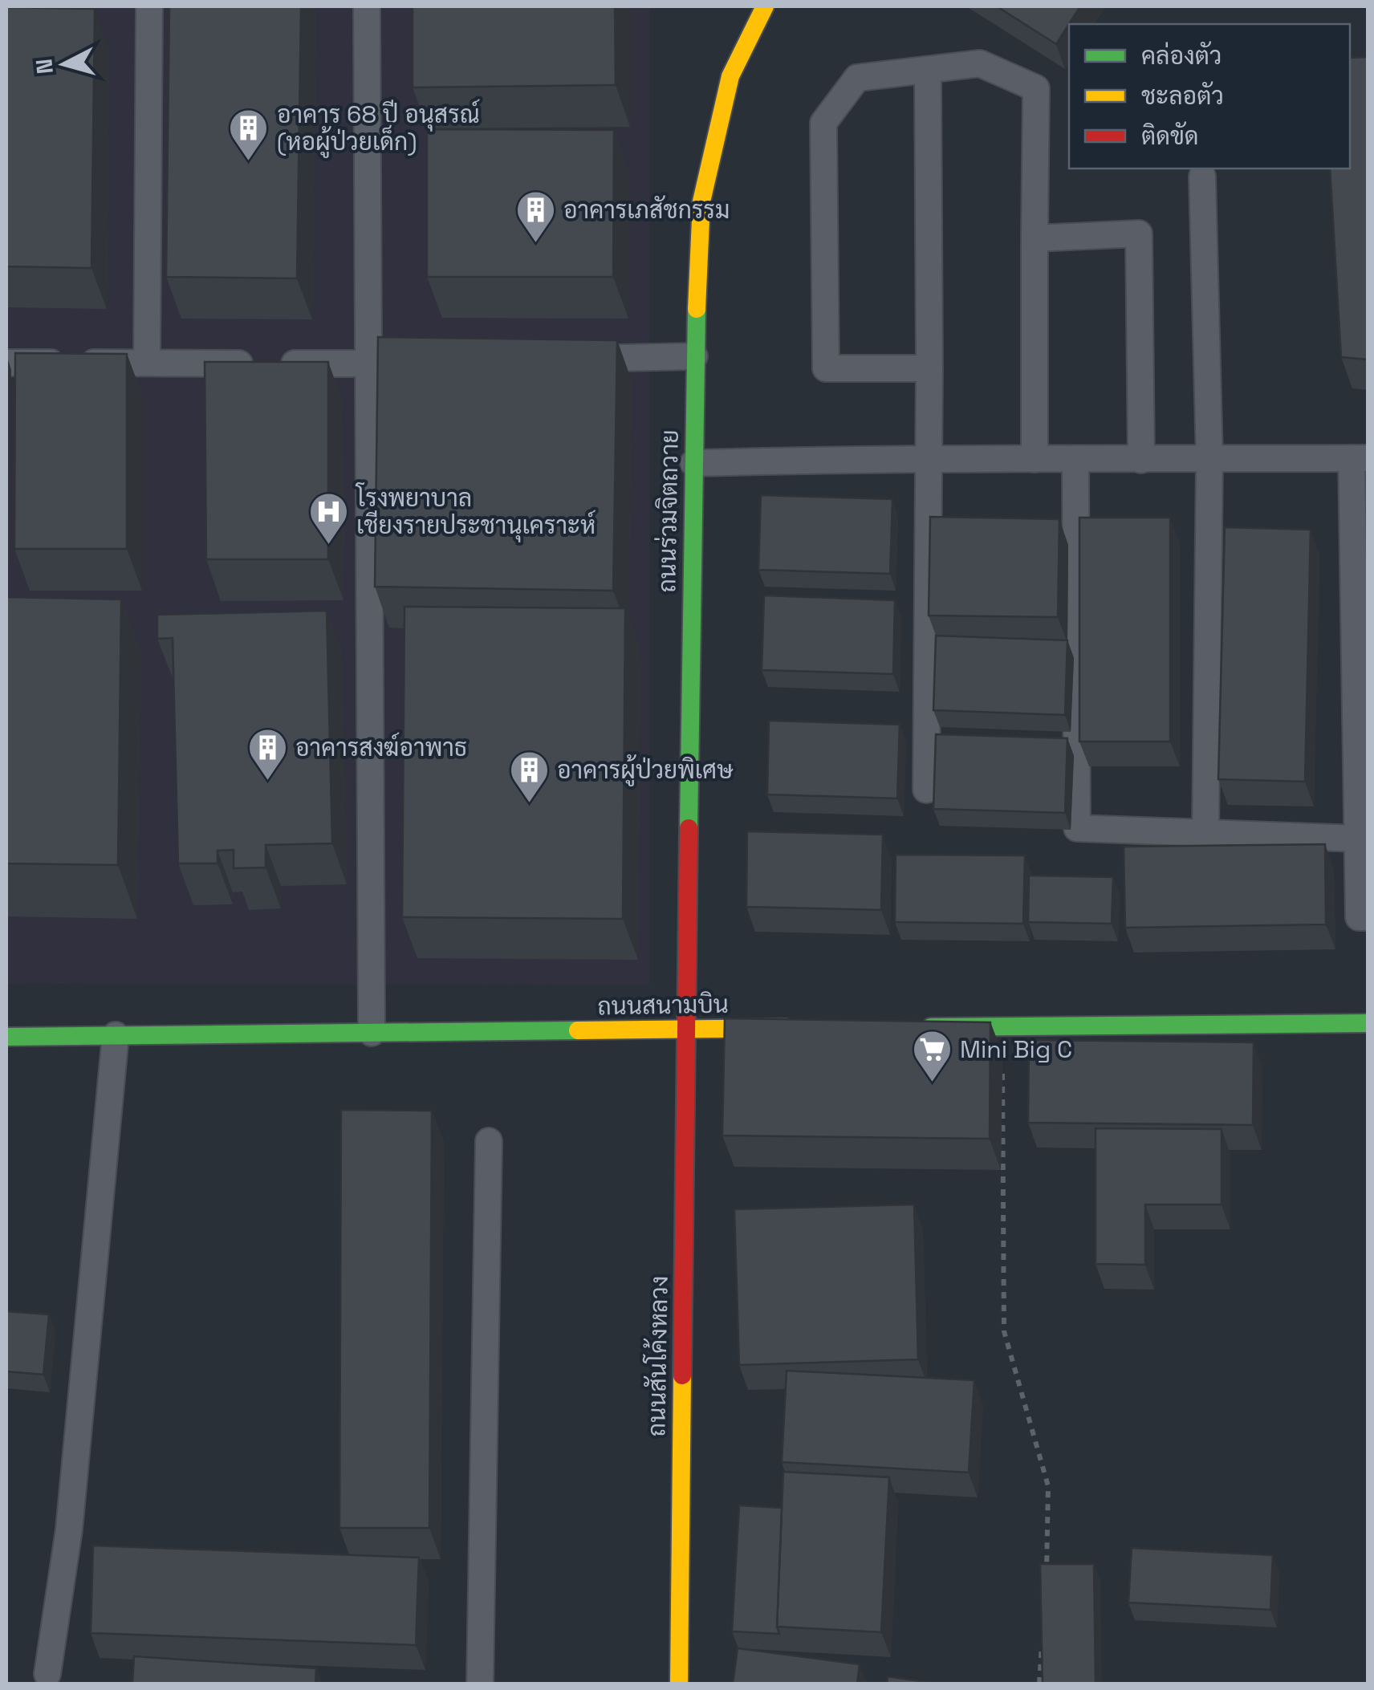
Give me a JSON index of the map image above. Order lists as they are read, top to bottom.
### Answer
{
  "streets": {
    "street": ["ถนนร่วมจิตถวาย", "ถนนสนามบิน", "ถนนสันโค้งหลวง"]
  },
  "crossings": [
    ["ถนนร่วมจิตถวาย", "ถนนสนามบิน"],
    ["ถนนร่วมจิตถวาย", "ถนนสันโค้งหลวง"],
    ["ถนนสนามบิน", "ถนนสันโค้งหลวง"]
  ],
  "places": {
    "building": [
      "อาคาร 68 ปี อนุสรณ์ (หอผู้ป่วยเด็ก)",
      "อาคารเภสัชกรรม",
      "อาคารสงฆ์อาพาธ",
      "อาคารผู้ป่วยพิเศษ"
    ],
    "hospital": ["โรงพยาบาล เชียงรายประชานุเคราะห์"],
    "supermarket": ["Mini Big C"]
  },
  "legend": ["คล่องตัว", "ชะลอตัว", "ติดขัด"],
  "north": "left"
}
